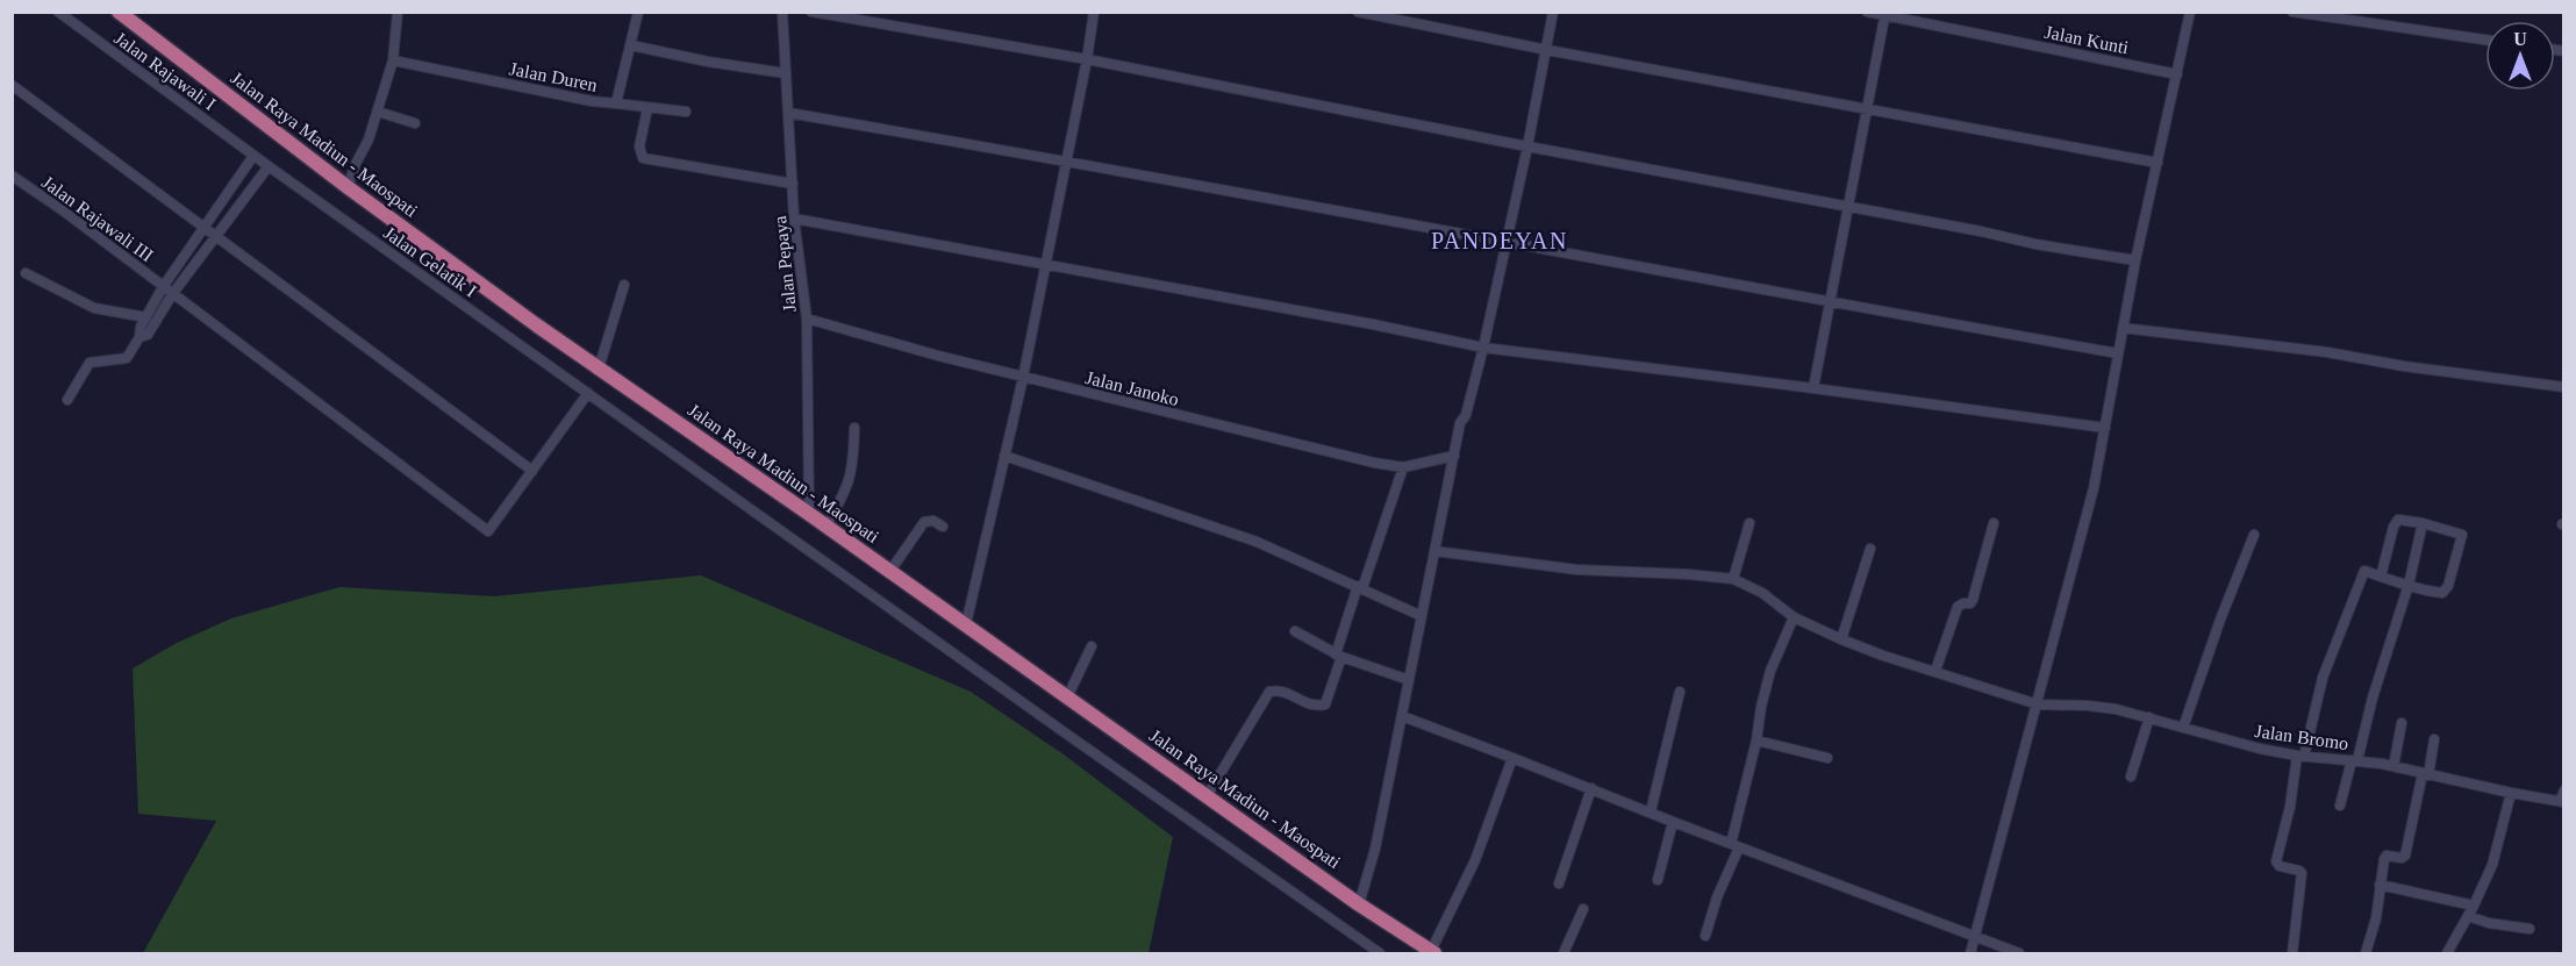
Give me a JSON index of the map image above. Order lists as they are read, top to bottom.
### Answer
{
  "streets": {
    "highway": ["Jalan Raya Madiun - Maospati"],
    "street": [
      "Jalan Kunti",
      "Jalan Rajawali I",
      "Jalan Duren",
      "Jalan Rajawali III",
      "Jalan Gelatik I",
      "Jalan Pepaya",
      "Jalan Janoko",
      "Jalan Bromo"
    ]
  },
  "crossings": [
    ["Jalan Rajawali I", "Jalan Gelatik I"],
    ["Jalan Raya Madiun - Maospati", "Jalan Pepaya"],
    ["Jalan Pepaya", "Jalan Janoko"]
  ],
  "districts": ["PANDEYAN"],
  "north": "top"
}
